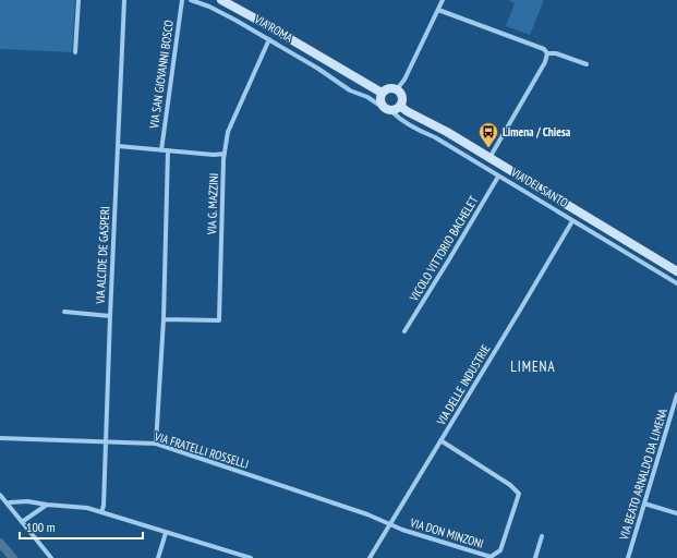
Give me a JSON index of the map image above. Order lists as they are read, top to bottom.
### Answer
{
  "streets": {
    "street": [
      "VIA ROMA",
      "VIA SAN GIOVANNI BOSCO",
      "VIA DEL SANTO",
      "VIA G. MAZZINI",
      "VICOLO VITTORIO BACHELET",
      "VIA ALCIDE DE GASPERI",
      "VIA DELLE INDUSTRIE",
      "VIA FRATELLI ROSSELLI",
      "VIA BEATO ARNALDO DA LIMENA",
      "VIA DON MINZONI"
    ]
  },
  "crossings": [
    ["VIA ROMA", "VIA DEL SANTO"],
    ["VIA ROMA", "VIA G. MAZZINI"],
    ["VIA DEL SANTO", "VICOLO VITTORIO BACHELET"],
    ["VIA DEL SANTO", "VIA DELLE INDUSTRIE"],
    ["VIA ALCIDE DE GASPERI", "VIA FRATELLI ROSSELLI"],
    ["VIA DELLE INDUSTRIE", "VIA FRATELLI ROSSELLI"],
    ["VIA DELLE INDUSTRIE", "VIA DON MINZONI"],
    ["VIA FRATELLI ROSSELLI", "VIA DON MINZONI"]
  ],
  "districts": ["LIMENA"],
  "places": {
    "bus stop": ["Limena / Chiesa"]
  },
  "scale_bar": "100 m"
}
